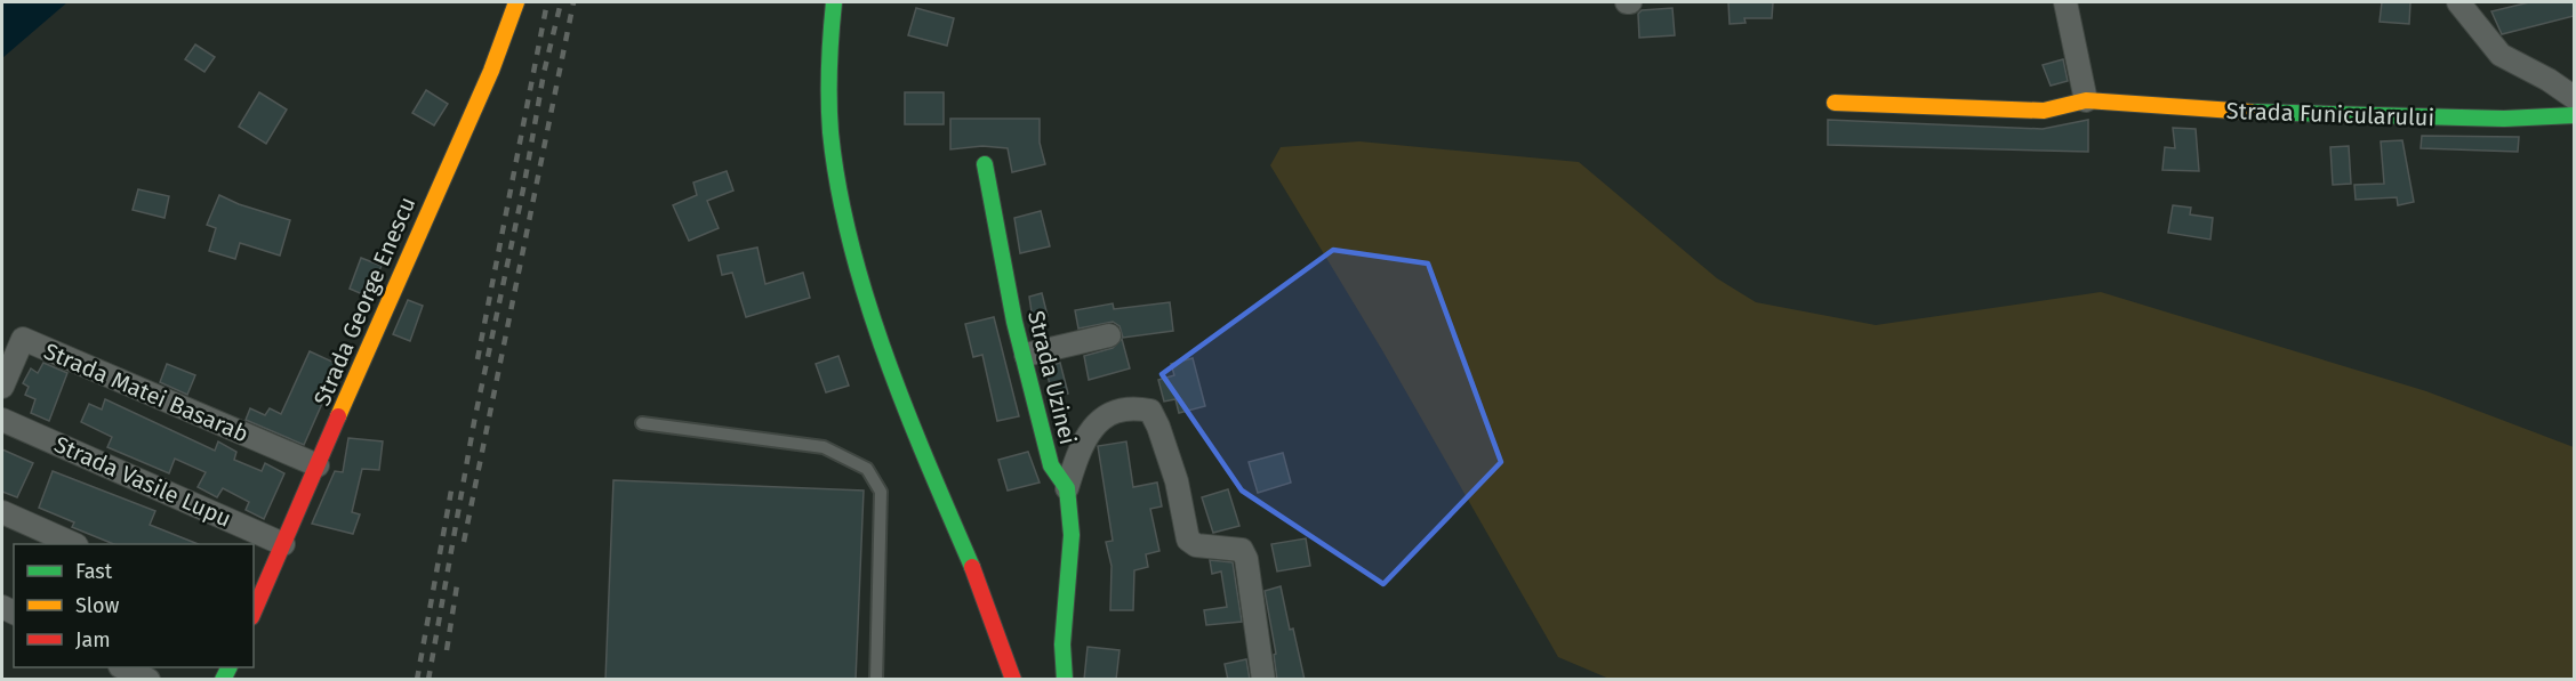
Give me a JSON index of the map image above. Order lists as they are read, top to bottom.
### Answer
{
  "streets": {
    "street": [
      "Strada Funicularului",
      "Strada George Enescu",
      "Strada Uzinei",
      "Strada Matei Basarab",
      "Strada Vasile Lupu"
    ]
  },
  "crossings": [
    ["Strada George Enescu", "Strada Matei Basarab"],
    ["Strada George Enescu", "Strada Vasile Lupu"]
  ],
  "legend": ["Fast", "Slow", "Jam"]
}
